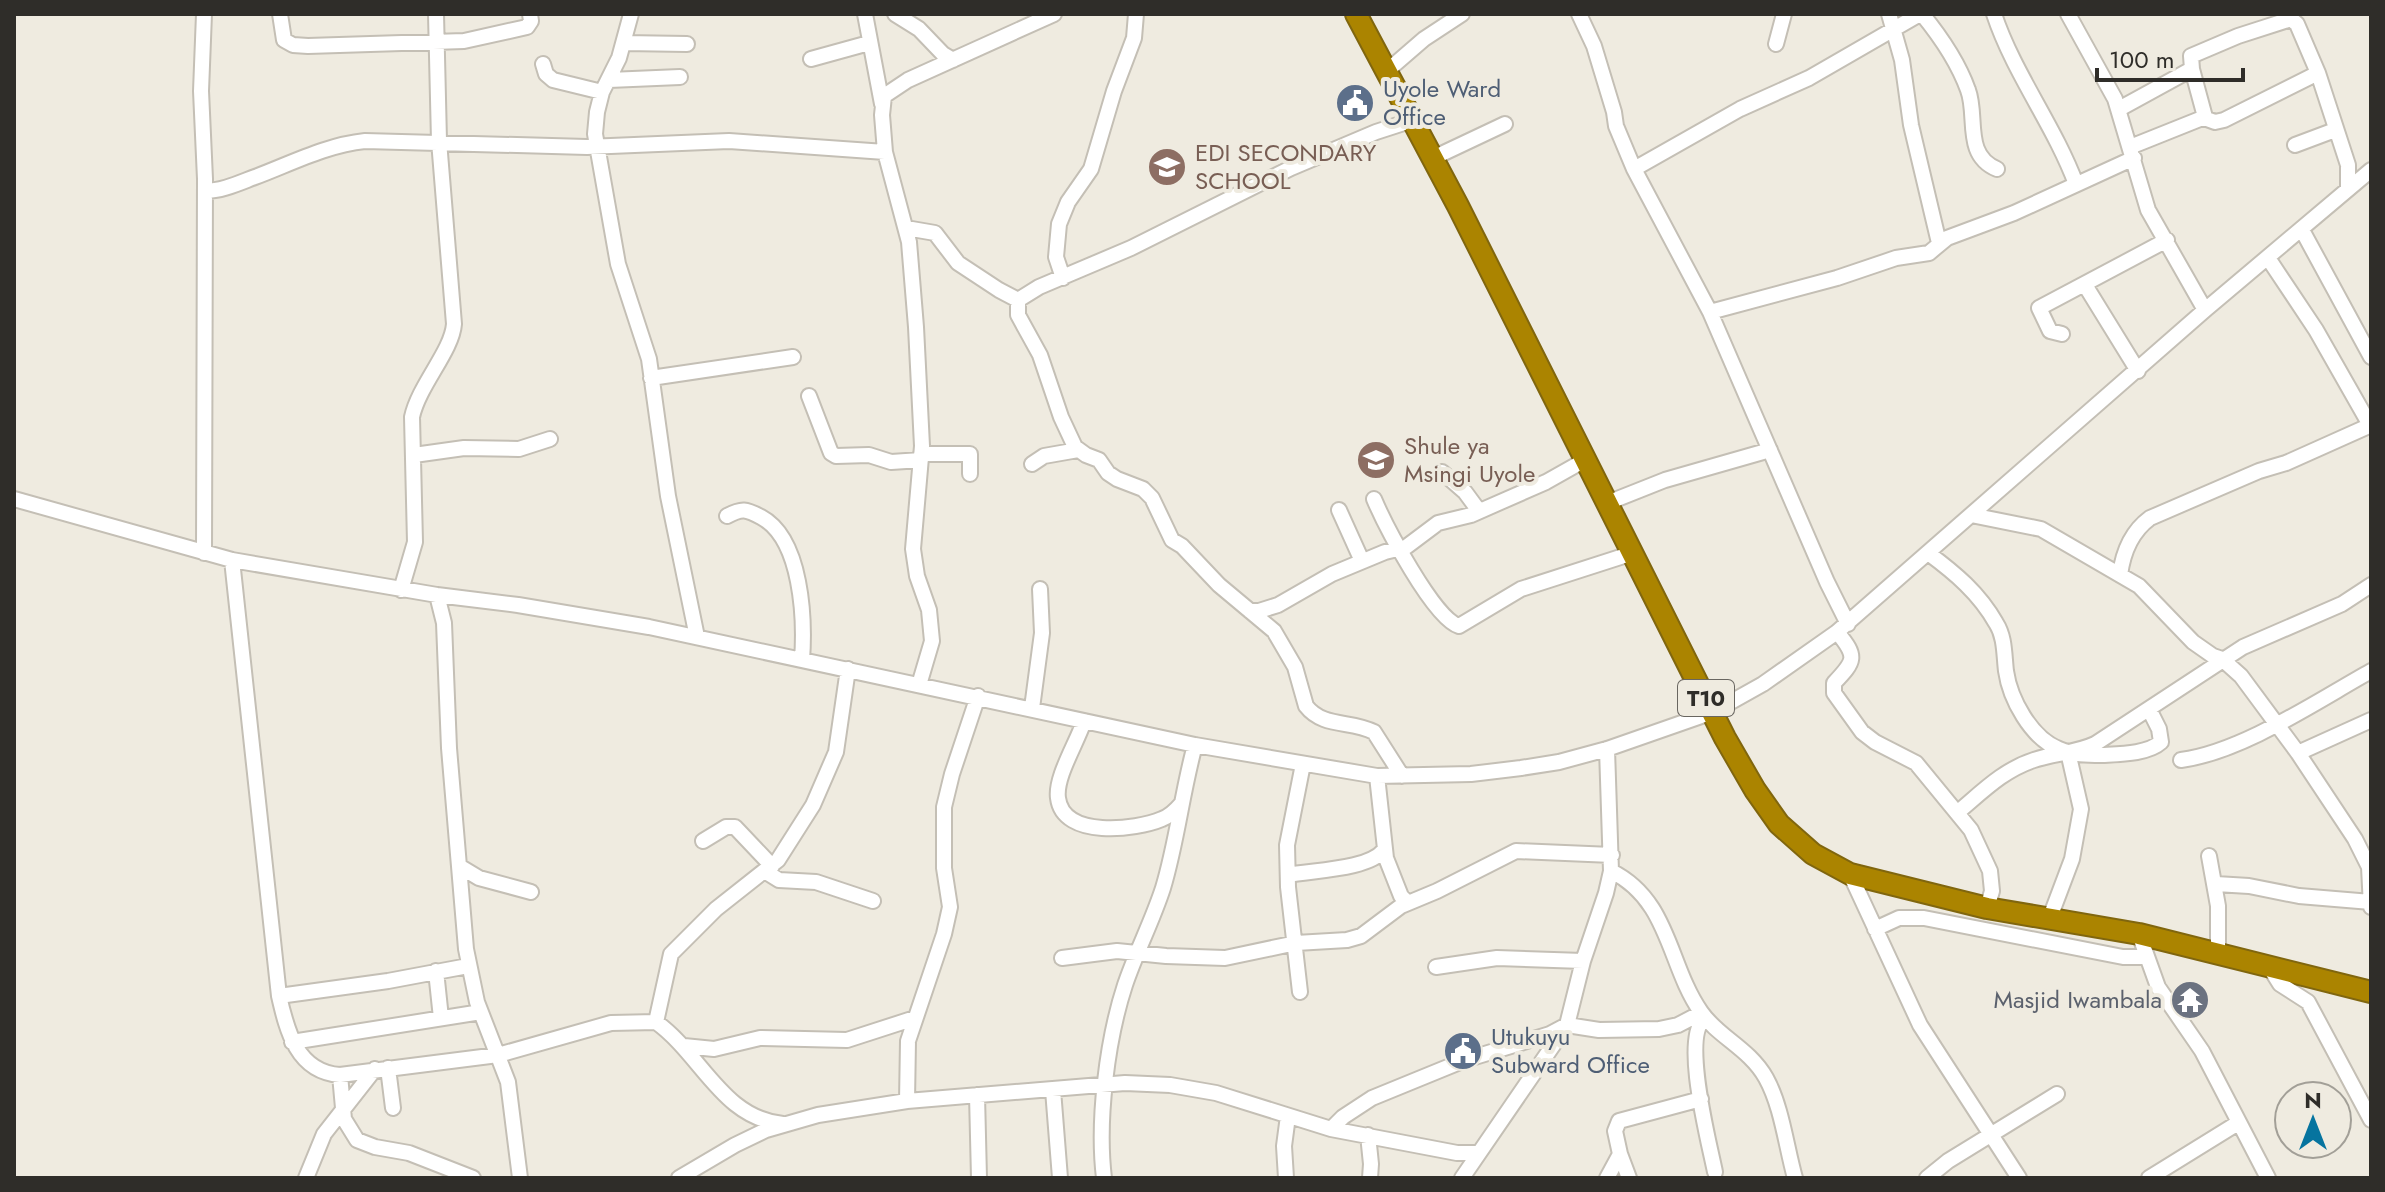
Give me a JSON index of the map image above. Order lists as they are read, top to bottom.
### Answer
{
  "streets": {
    "highway": ["T10"]
  },
  "places": {
    "public building": ["Uyole Ward Office", "Utukuyu Subward Office"],
    "school or university": ["EDI SECONDARY SCHOOL", "Shule ya Msingi Uyole"],
    "temple": ["Masjid Iwambala"]
  },
  "scale_bar": "100 m",
  "north": "top"
}
